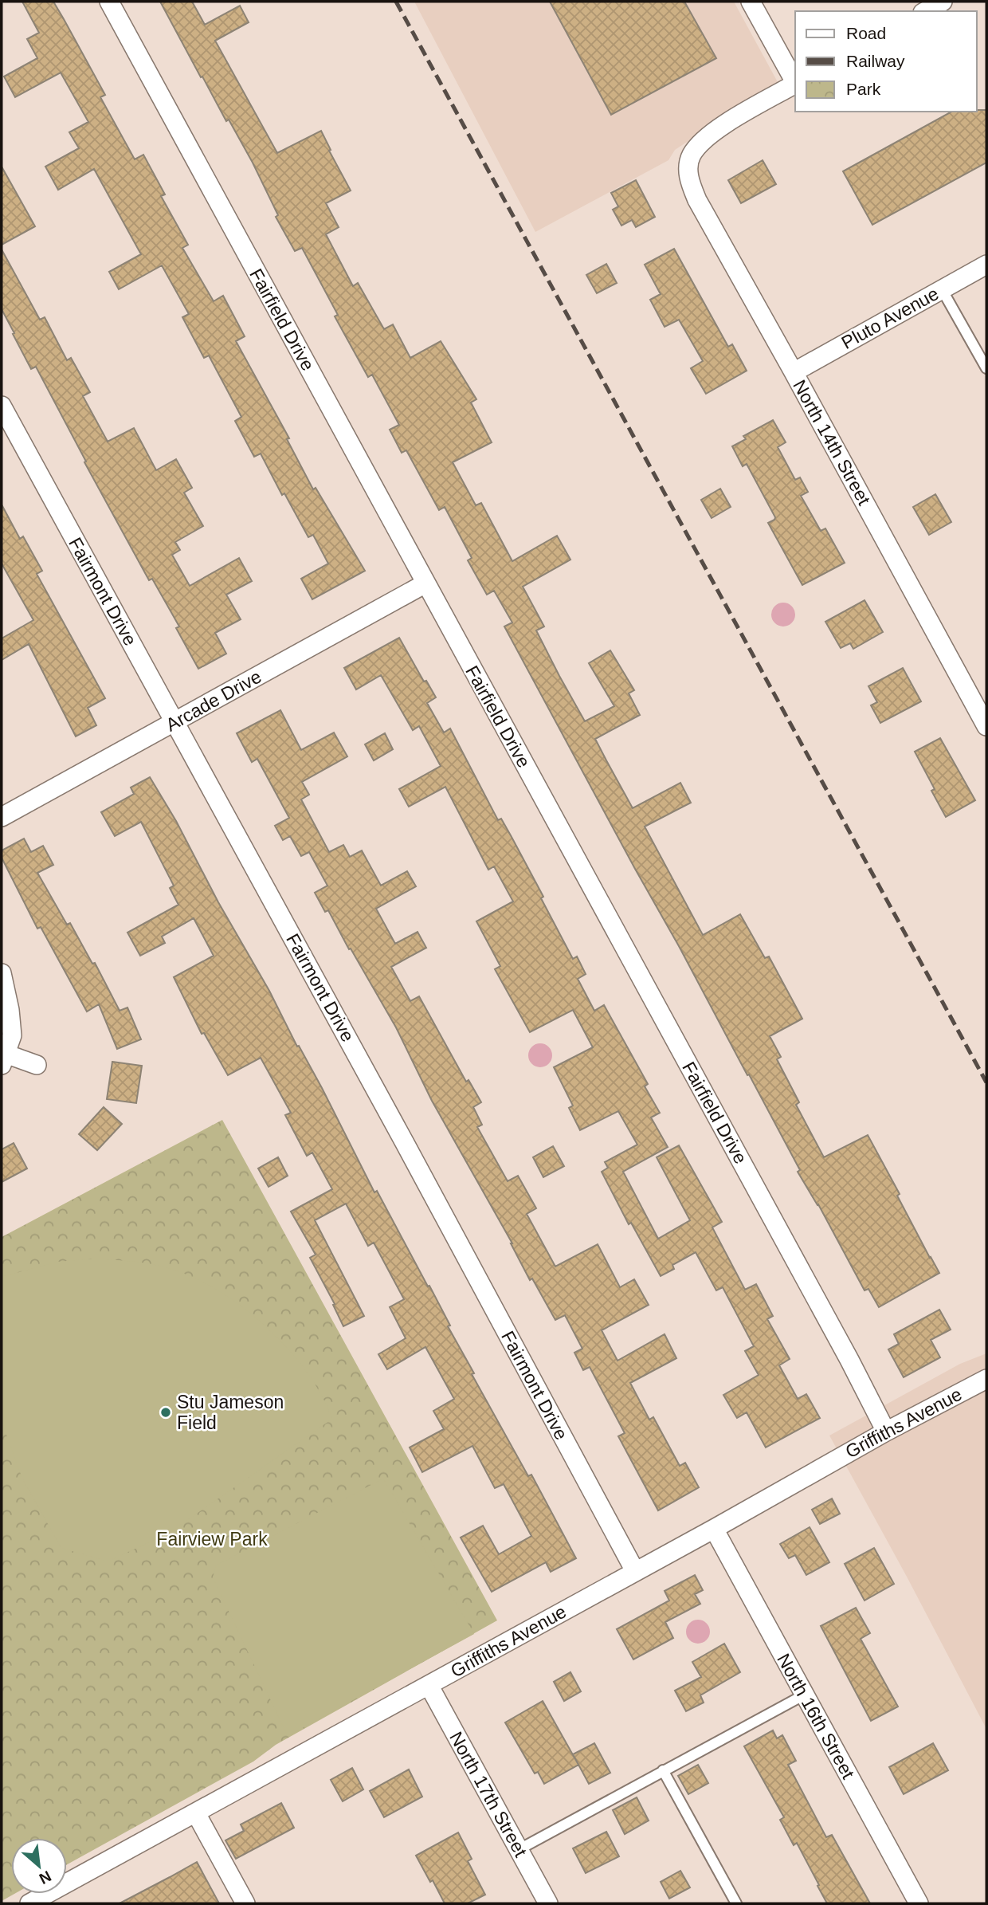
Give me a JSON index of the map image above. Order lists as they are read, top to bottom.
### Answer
{
  "streets": {
    "street": [
      "Pluto Avenue",
      "Fairfield Drive",
      "North 14th Street",
      "Fairmont Drive",
      "Arcade Drive",
      "Griffiths Avenue",
      "North 16th Street",
      "North 17th Street"
    ]
  },
  "crossings": [
    ["Pluto Avenue", "North 14th Street"],
    ["Fairfield Drive", "Arcade Drive"],
    ["Fairfield Drive", "Griffiths Avenue"],
    ["Fairmont Drive", "Arcade Drive"],
    ["Fairmont Drive", "Griffiths Avenue"],
    ["Griffiths Avenue", "North 16th Street"],
    ["Griffiths Avenue", "North 17th Street"]
  ],
  "parks": ["Fairview Park"],
  "places": ["Stu Jameson Field"],
  "legend": ["Road", "Railway", "Park"],
  "north": "bottom right"
}
